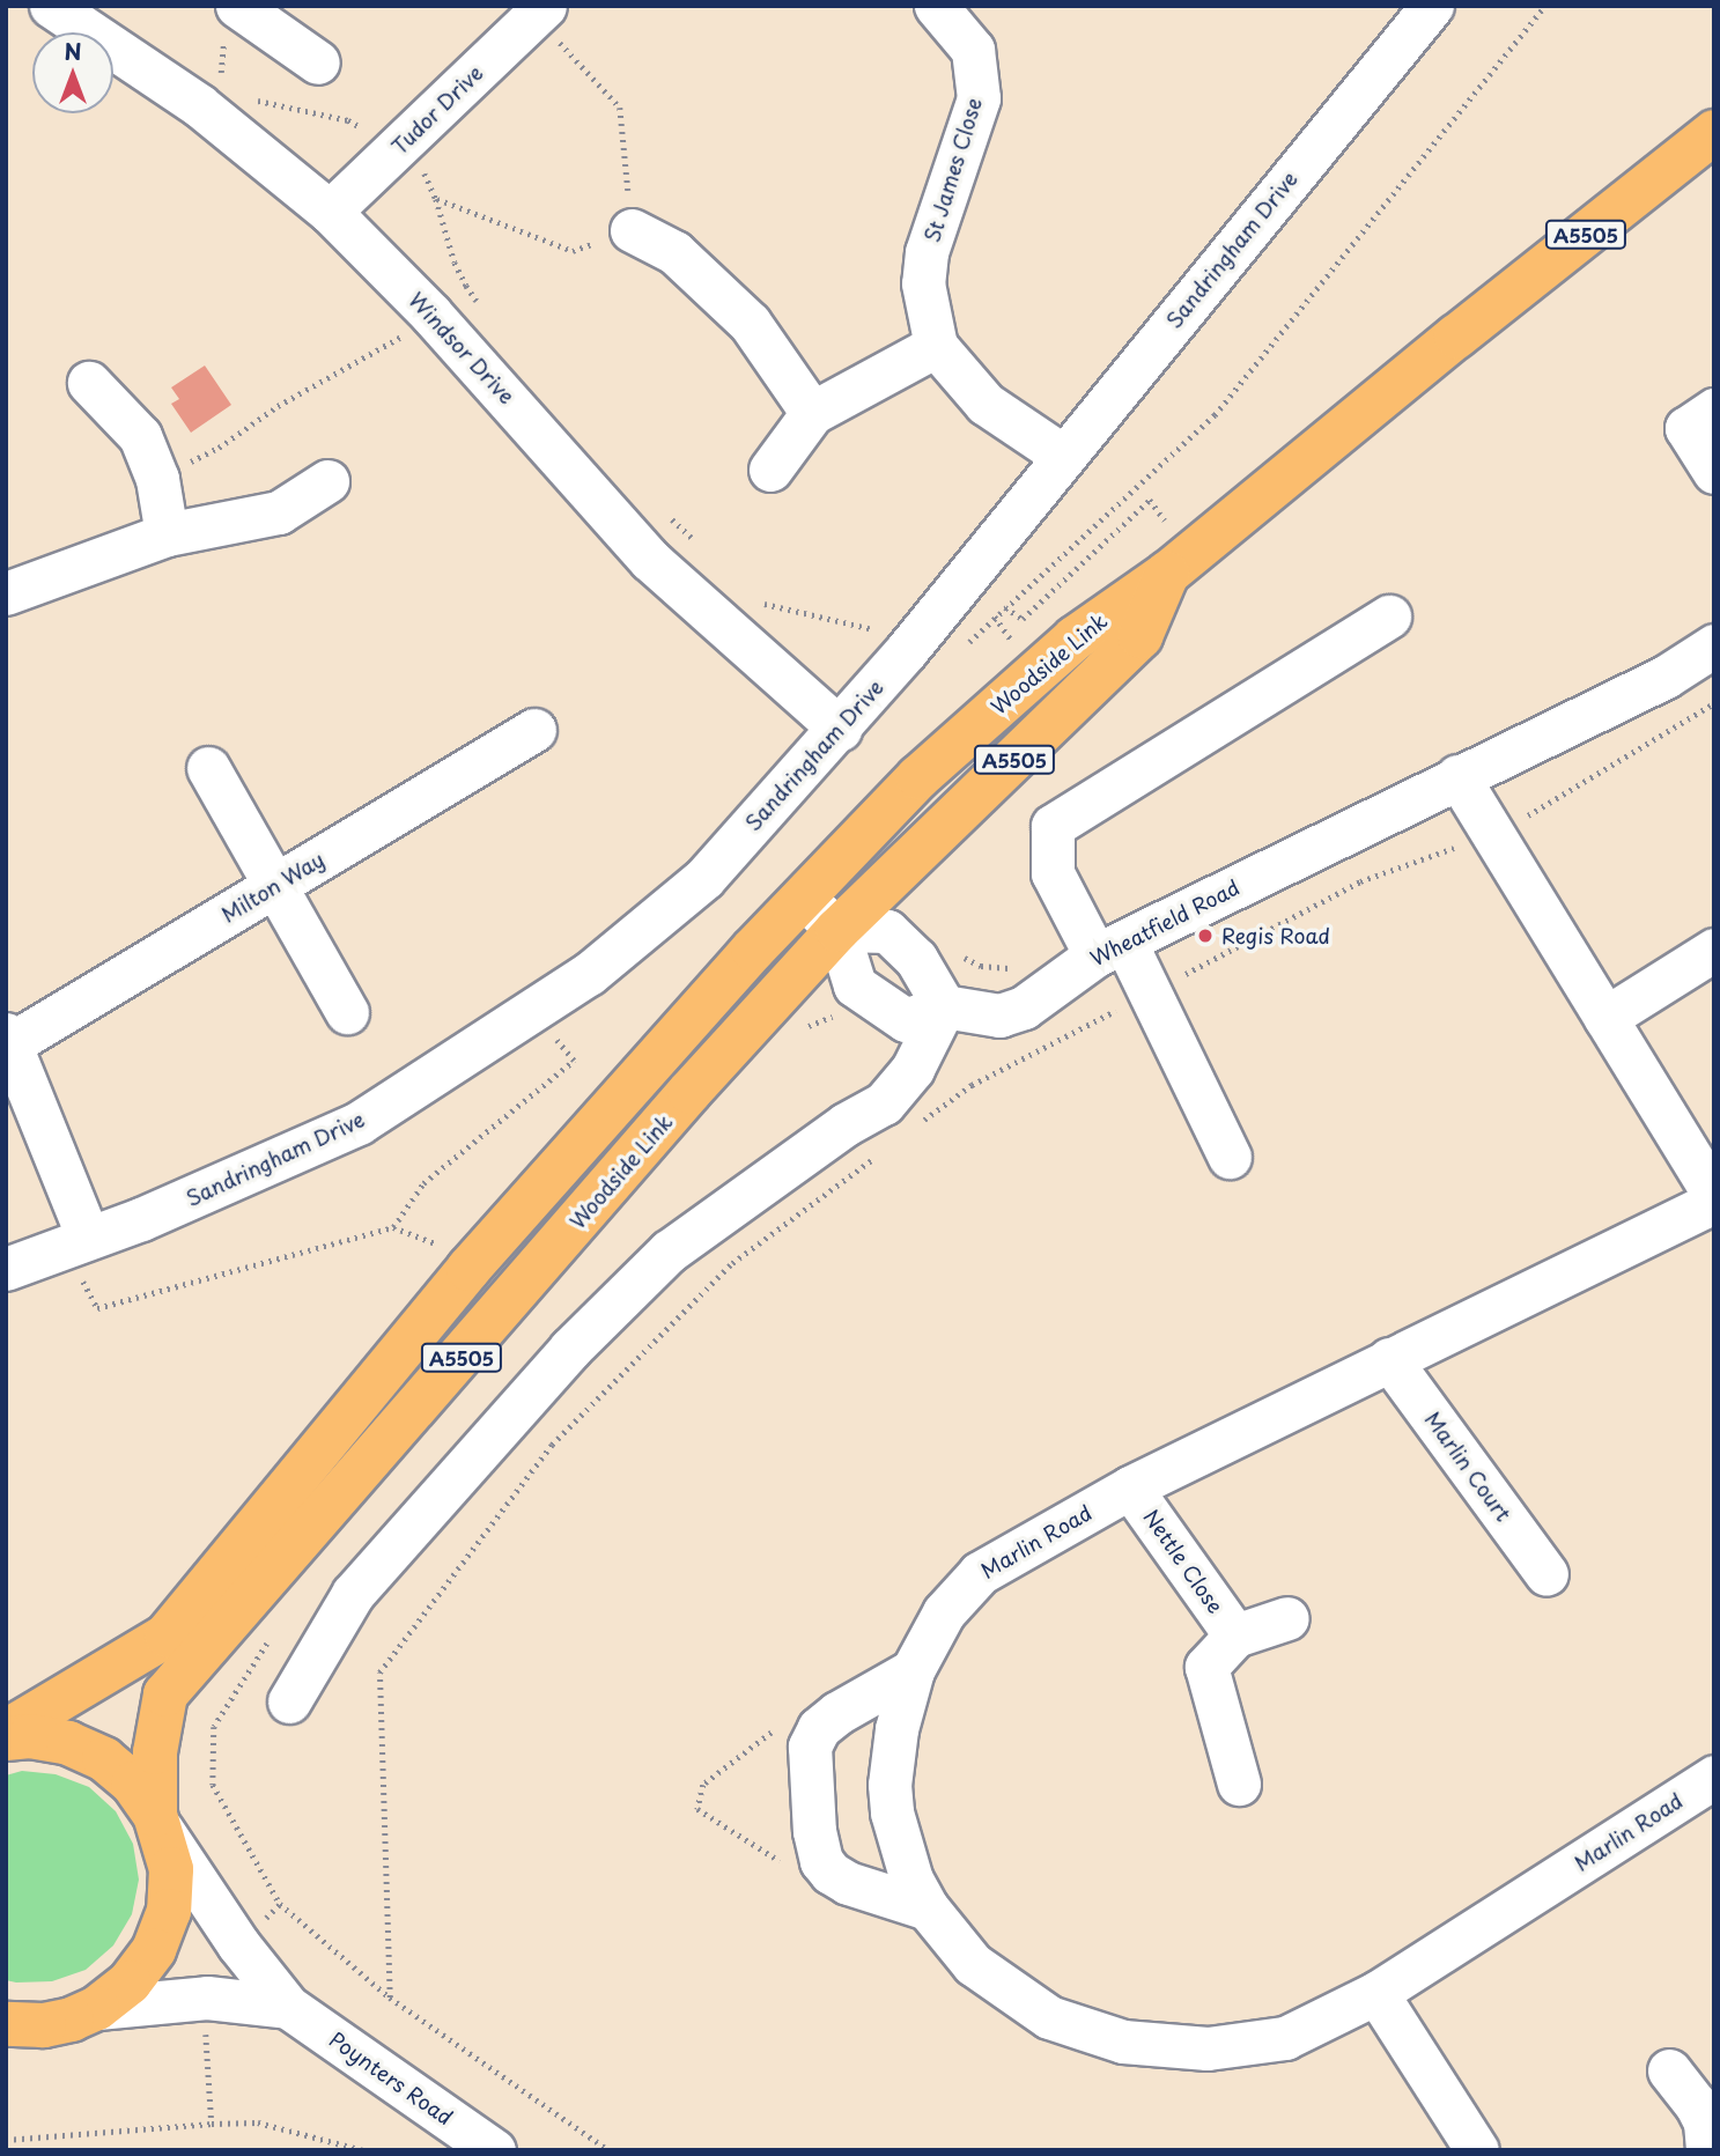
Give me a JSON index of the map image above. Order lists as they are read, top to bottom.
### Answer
{
  "streets": {
    "main road": ["A5505", "Woodside Link"],
    "street": [
      "Tudor Drive",
      "St James Close",
      "Sandringham Drive",
      "Windsor Drive",
      "Milton Way",
      "Wheatfield Road",
      "Marlin Court",
      "Marlin Road",
      "Nettle Close",
      "Poynters Road"
    ]
  },
  "crossings": [
    ["Tudor Drive", "Windsor Drive"],
    ["St James Close", "Sandringham Drive"],
    ["Sandringham Drive", "Windsor Drive"],
    ["Sandringham Drive", "Milton Way"],
    ["Woodside Link", "Poynters Road"],
    ["Marlin Court", "Marlin Road"],
    ["Marlin Road", "Nettle Close"]
  ],
  "places": ["Regis Road"],
  "north": "top"
}
